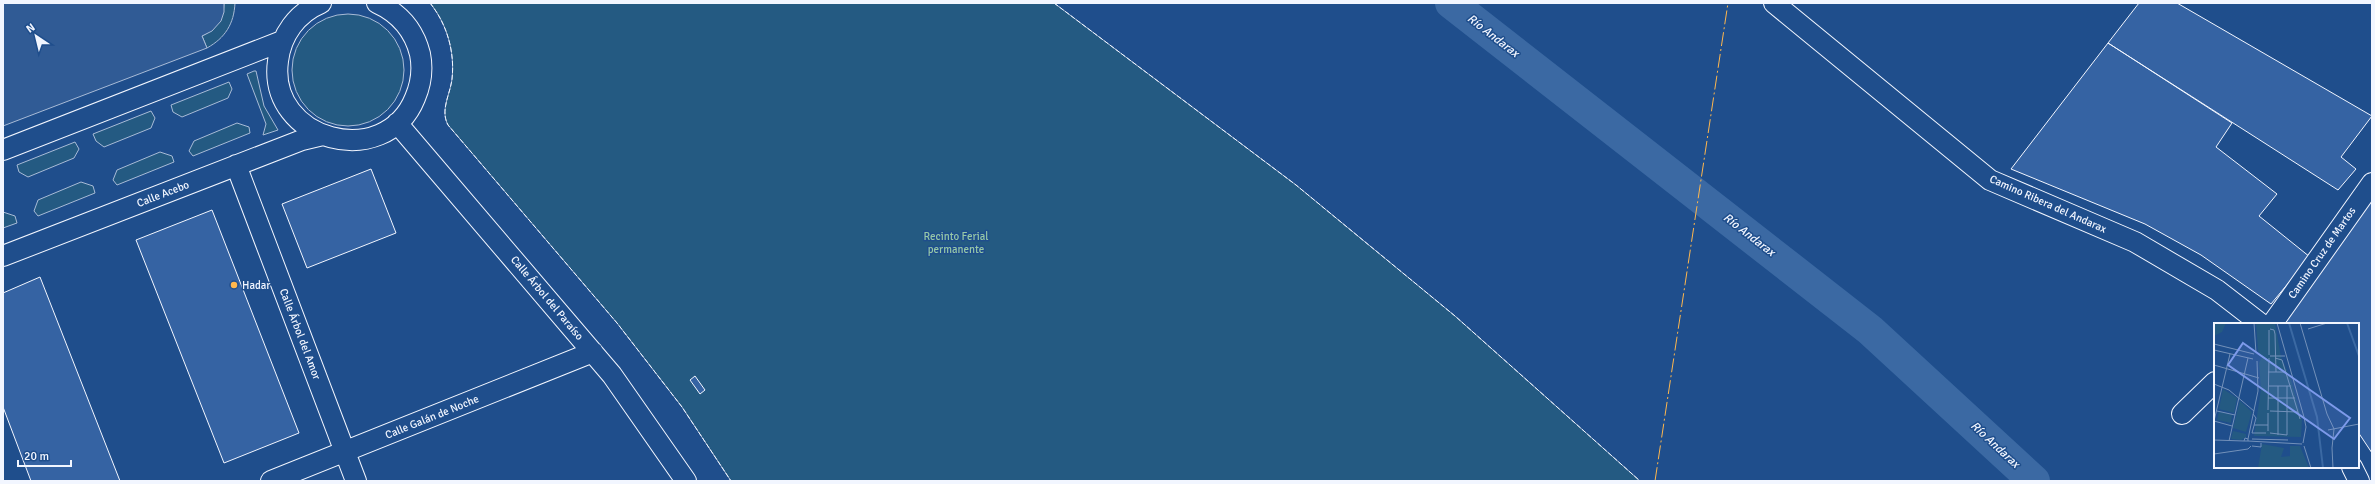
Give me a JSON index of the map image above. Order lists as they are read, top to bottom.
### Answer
{
  "streets": {
    "street": [
      "Calle Acebo",
      "Camino Ribera del Andarax",
      "Camino Cruz de Martos",
      "Calle Árbol del Paraíso",
      "Calle Árbol del Amor",
      "Calle Galán de Noche"
    ]
  },
  "crossings": [
    ["Calle Acebo", "Calle Árbol del Amor"],
    ["Calle Árbol del Paraíso", "Calle Galán de Noche"],
    ["Calle Árbol del Amor", "Calle Galán de Noche"]
  ],
  "water": ["Río Andarax"],
  "parks": ["Recinto Ferial permanente"],
  "places": ["Hadar"],
  "scale_bar": "20 m",
  "north": "top left"
}
